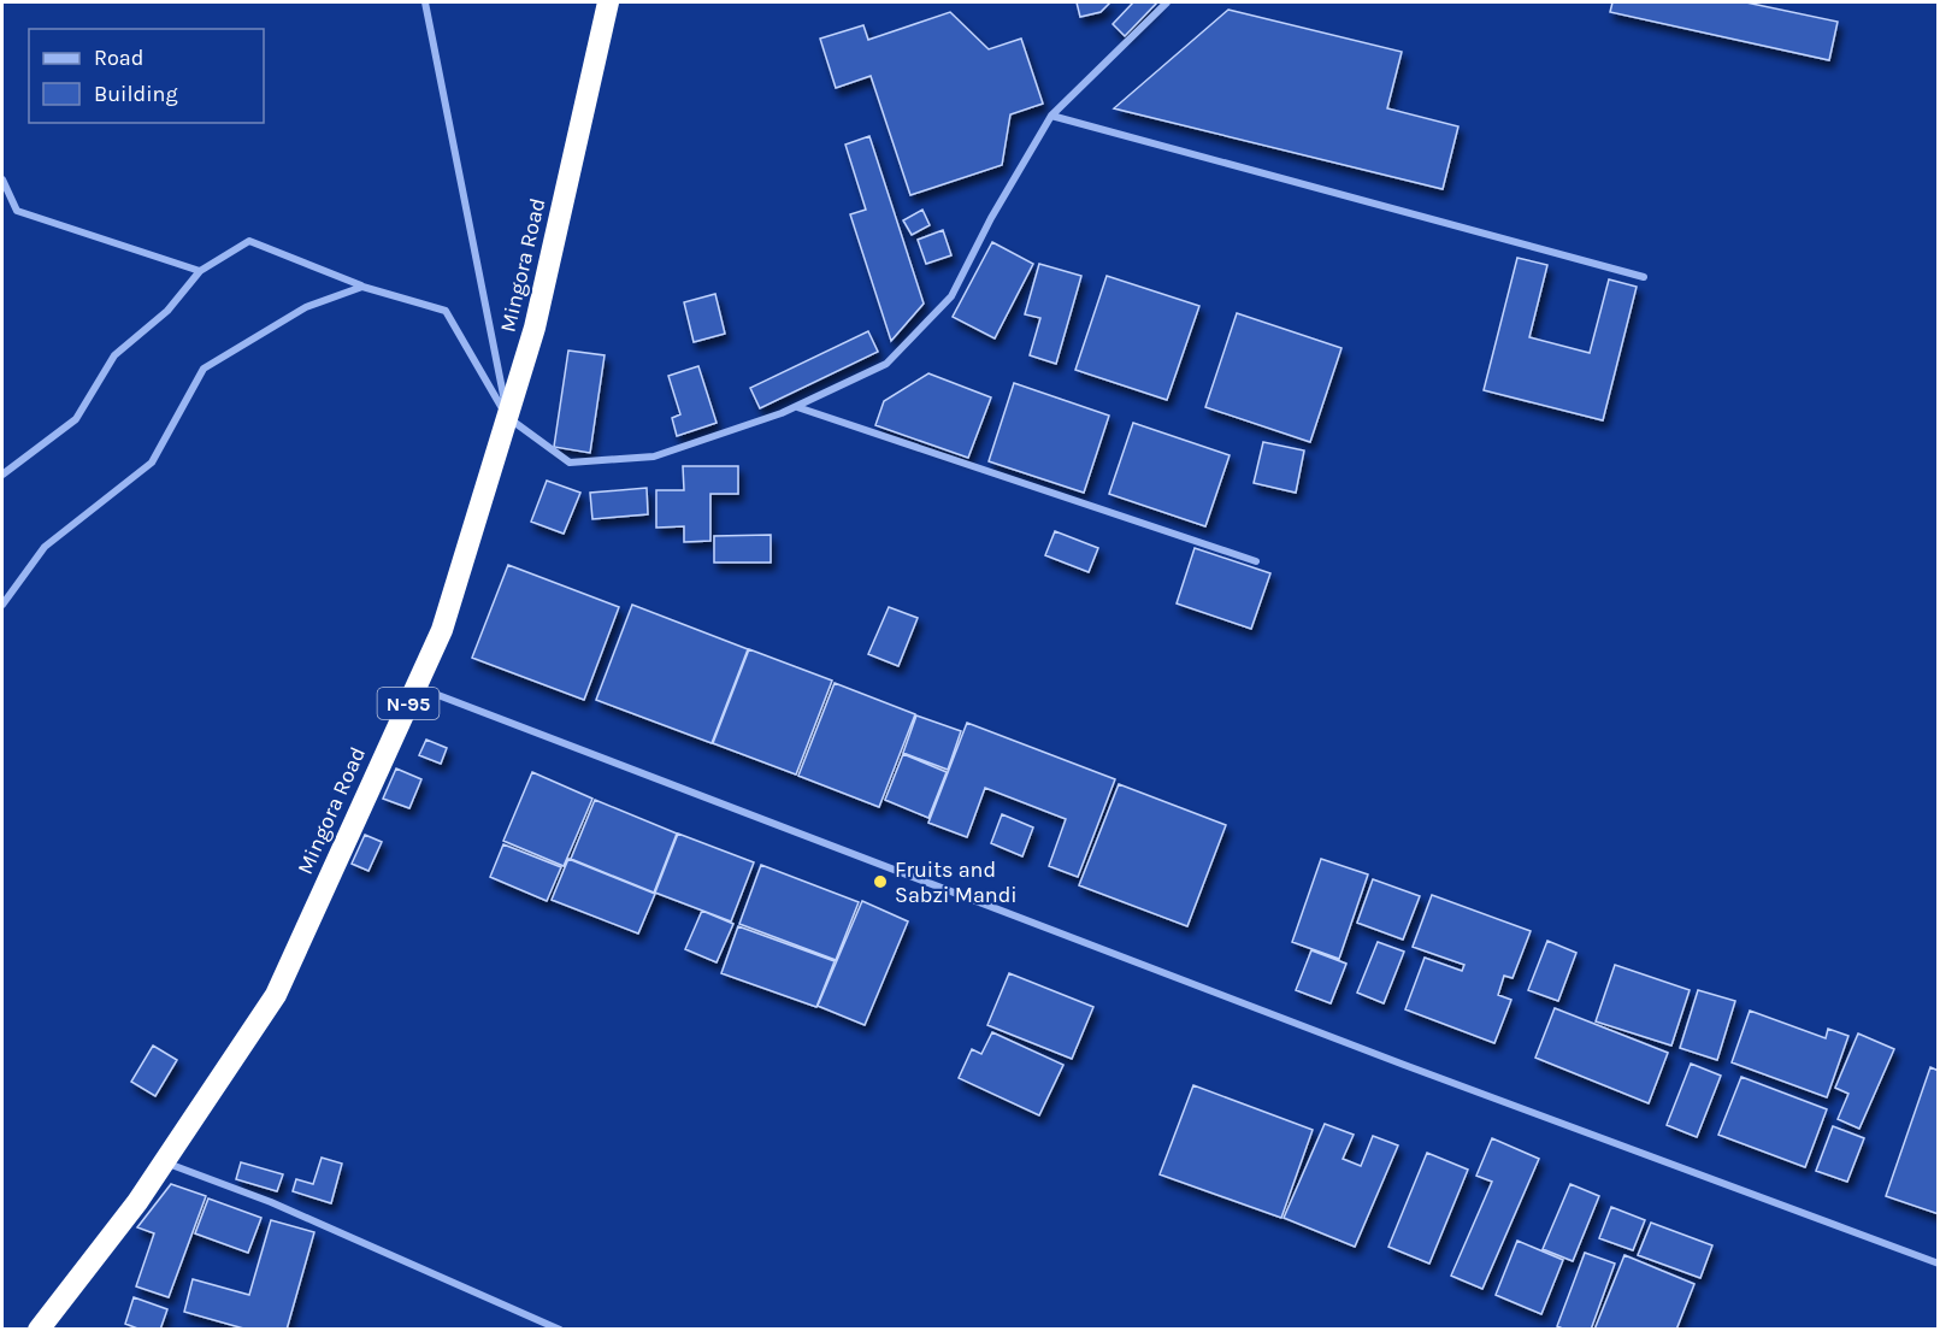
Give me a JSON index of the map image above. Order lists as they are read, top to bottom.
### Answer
{
  "streets": {
    "highway": ["Mingora Road", "N-95"]
  },
  "places": ["Fruits and Sabzi Mandi"],
  "legend": ["Road", "Building"]
}
